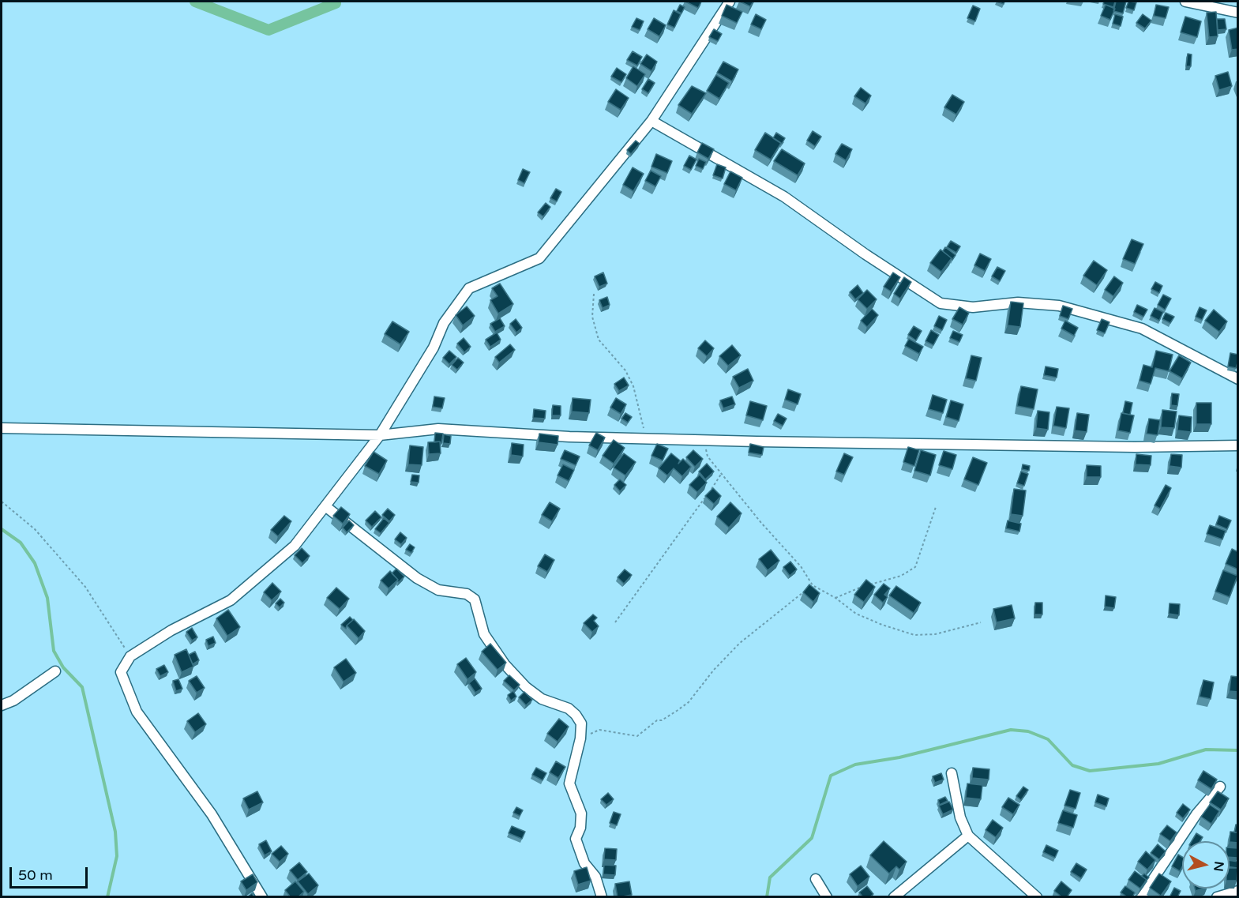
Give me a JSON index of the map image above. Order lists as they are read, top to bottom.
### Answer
{
  "scale_bar": "50 m",
  "north": "right"
}
